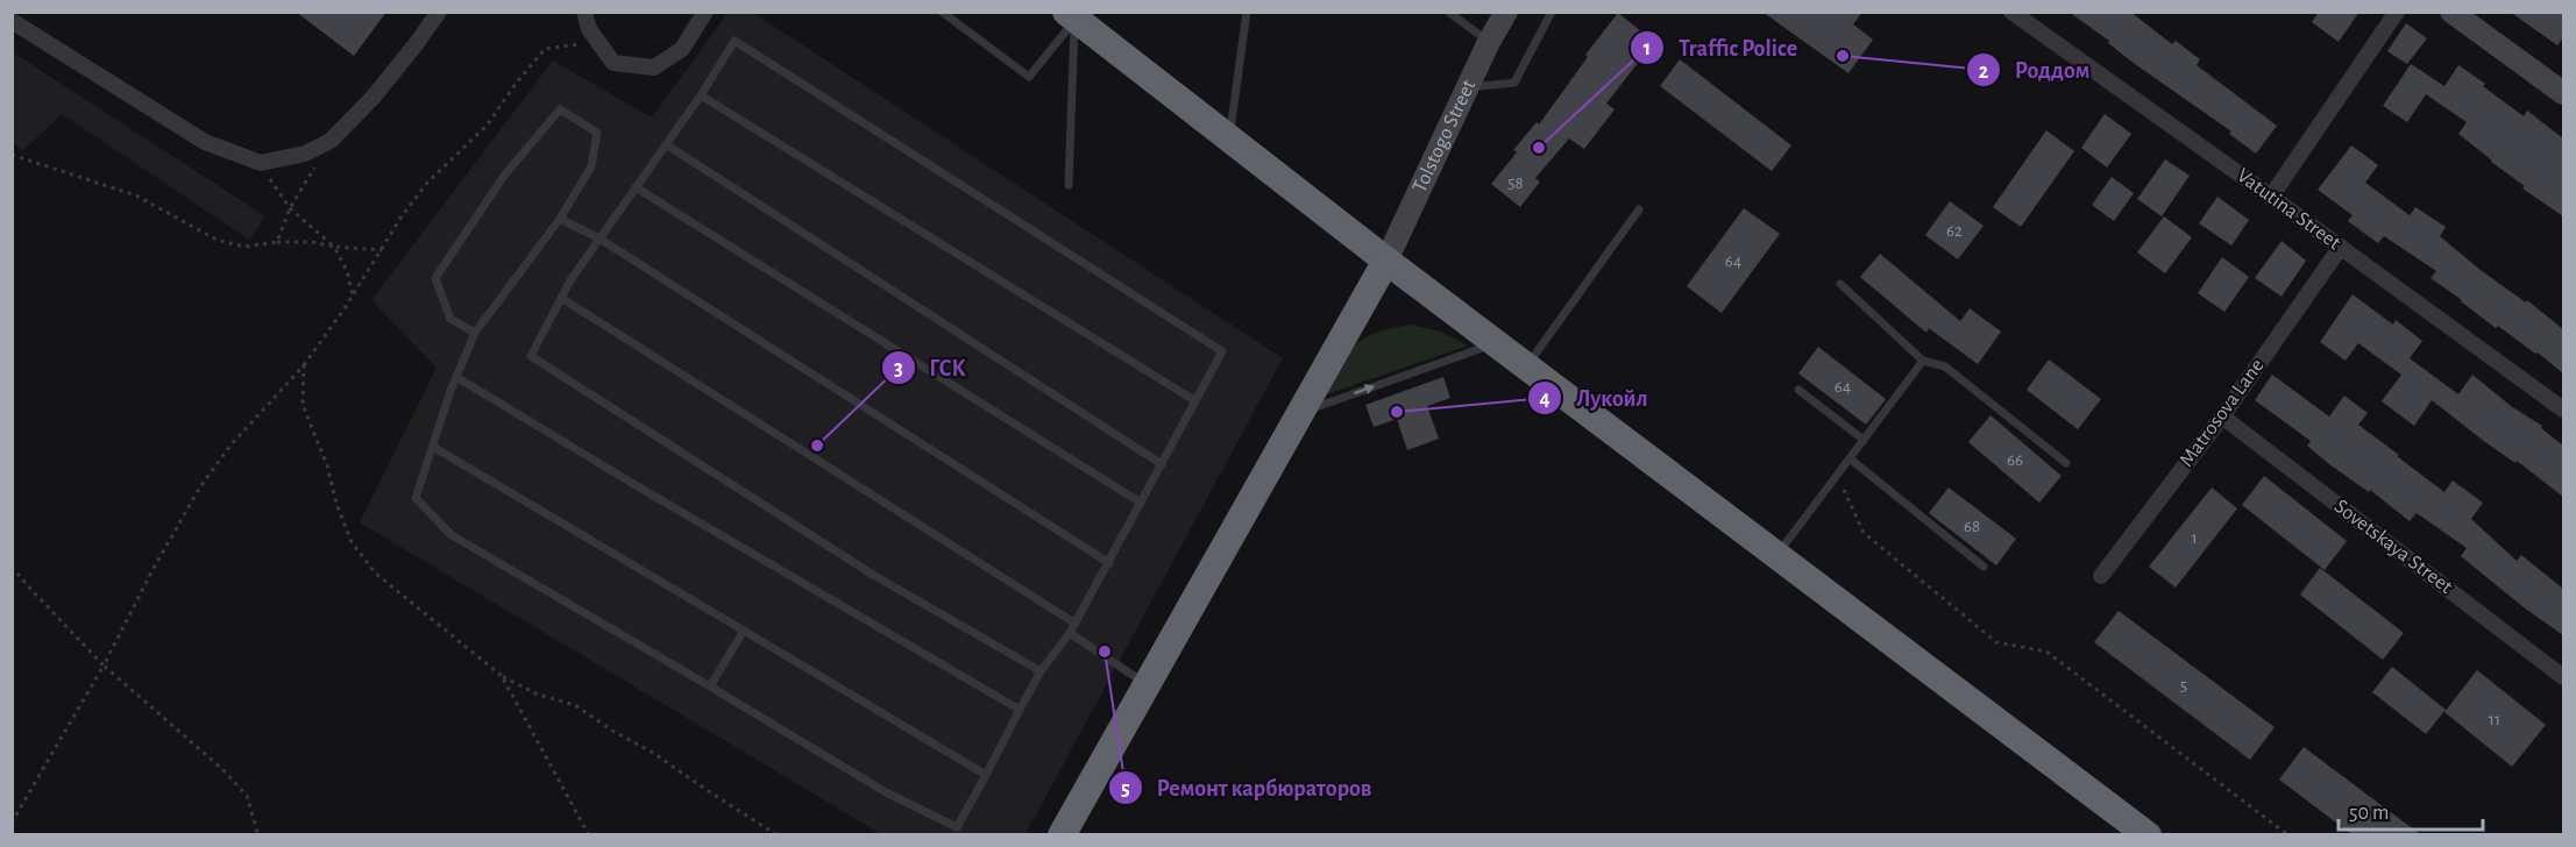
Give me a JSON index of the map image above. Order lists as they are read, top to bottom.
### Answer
{
  "streets": {
    "main road": ["Tolstogo Street"],
    "street": ["Vatutina Street", "Matrosova Lane", "Sovetskaya Street"]
  },
  "crossings": [
    ["Vatutina Street", "Matrosova Lane"],
    ["Matrosova Lane", "Sovetskaya Street"]
  ],
  "places": [
    "Роддом",
    "Traffic Police",
    "Лукойл",
    "ГСК",
    "Ремонт карбюраторов"
  ],
  "house_numbers": [
    "58",
    "62",
    "64",
    "64",
    "66",
    "68",
    "1",
    "5",
    "11"
  ],
  "scale_bar": "50 m"
}
